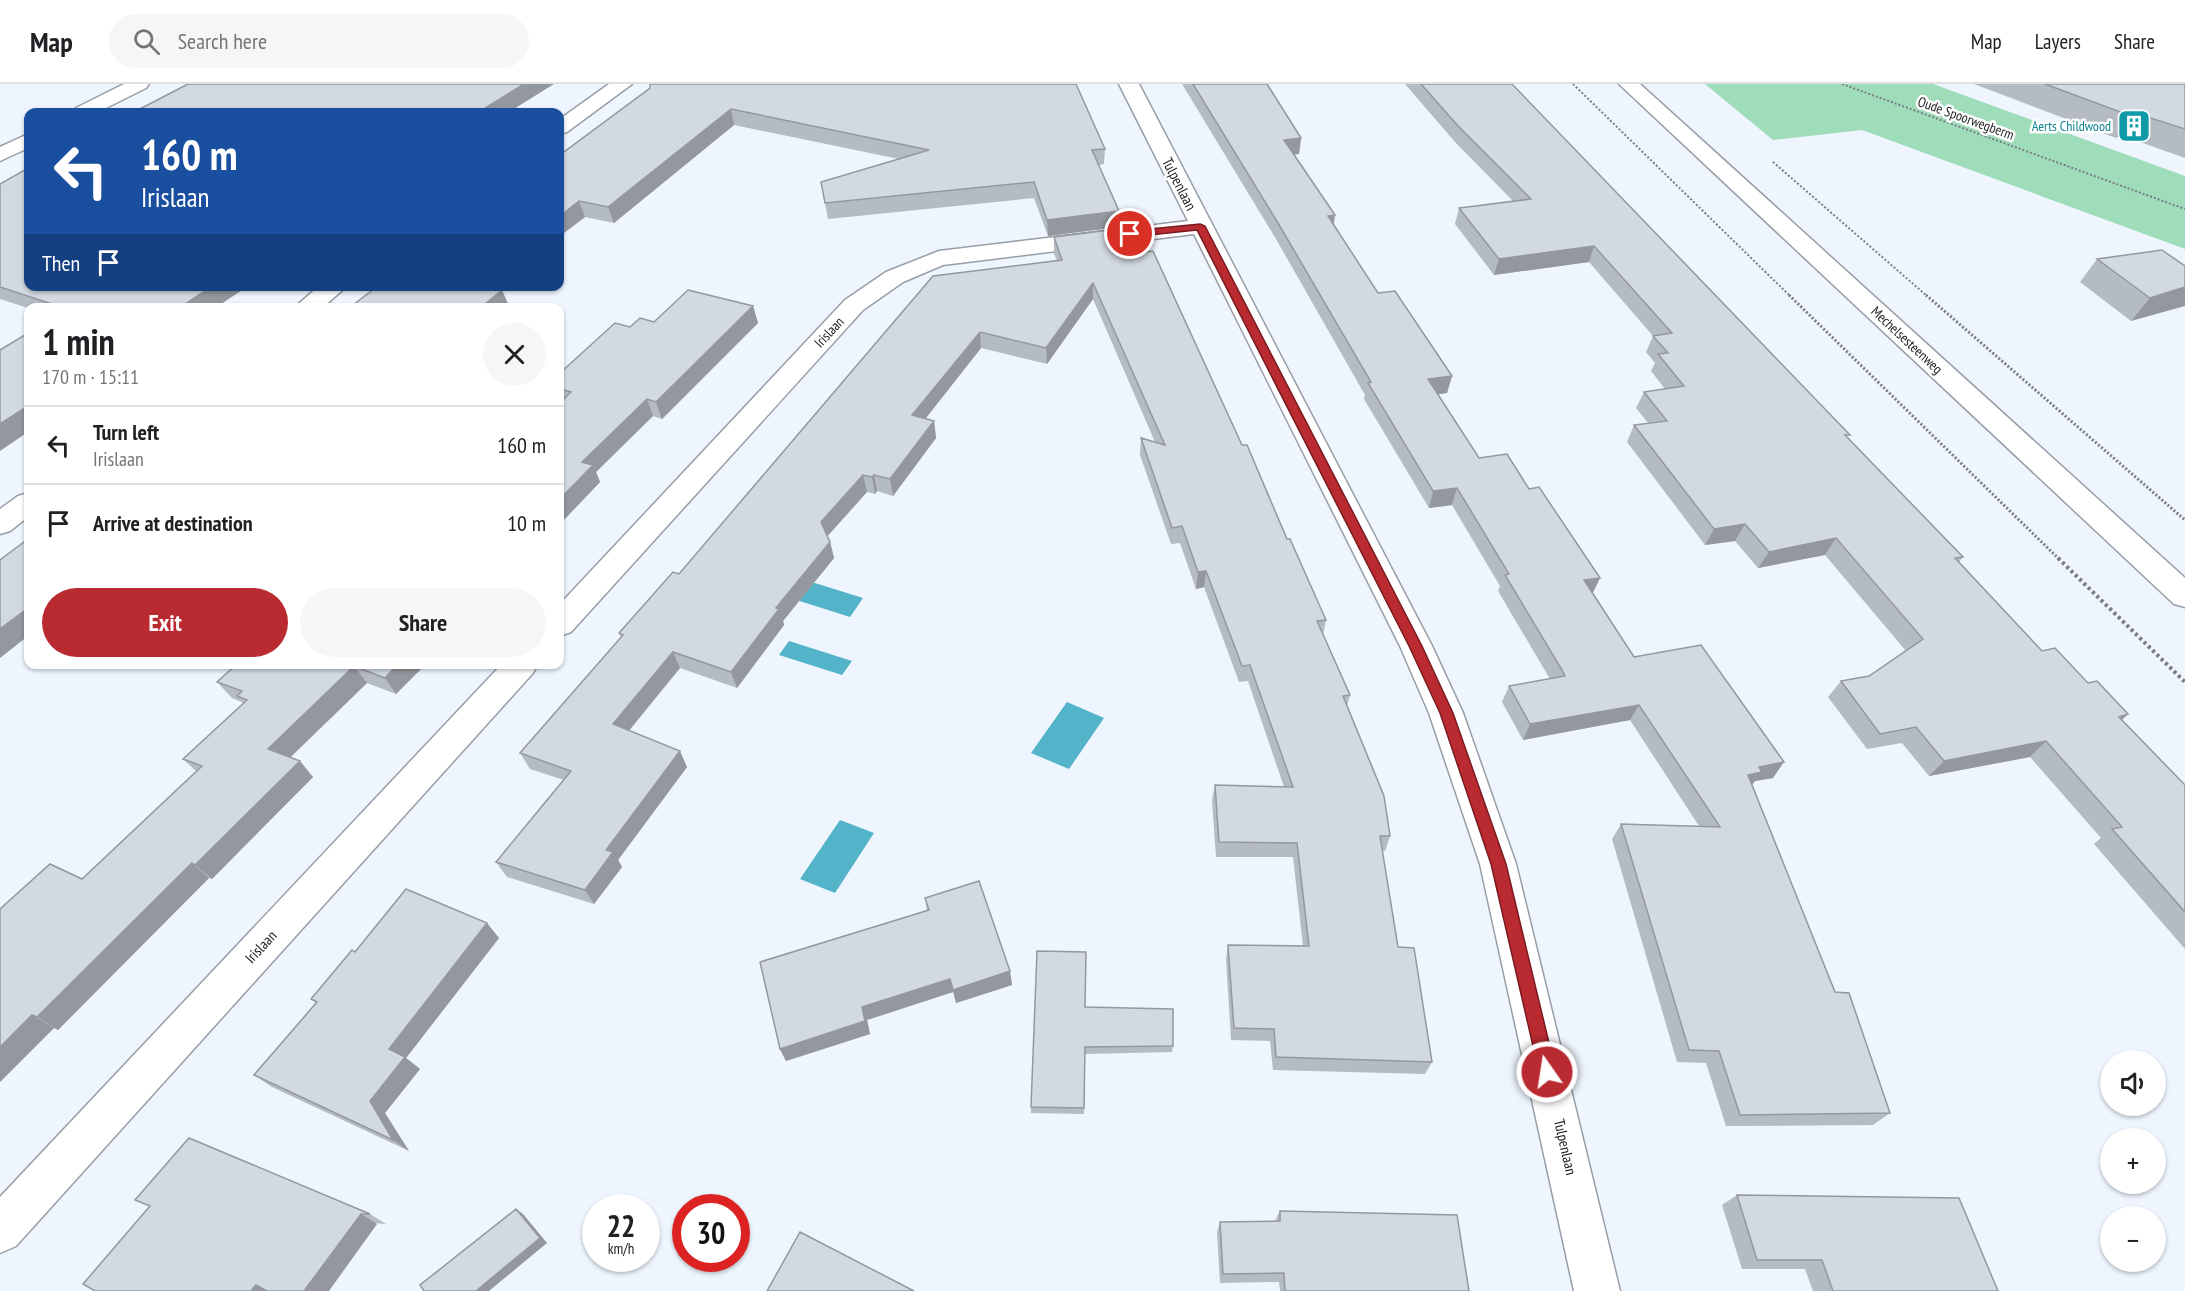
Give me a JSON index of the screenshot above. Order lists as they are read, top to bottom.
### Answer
{
  "streets": {
    "street": ["Tulpenlaan", "Irislaan", "Mechelsesteenweg"],
    "path": ["Oude Spoorwegberm"]
  },
  "crossings": [
    ["Tulpenlaan", "Irislaan"]
  ],
  "places": {
    "building": ["Aerts Childwood"]
  },
  "page": {
    "header": "Map",
    "search": "Search here",
    "nav": ["Map", "Layers", "Share"],
    "turn": ["160 m", "Irislaan"],
    "then": "Then",
    "heading": ["1 min", "170 m · 15:11"],
    "list": [
      {
        "name": "Turn left",
        "note": "Irislaan",
        "value": "160 m"
      },
      {
        "name": "Arrive at destination",
        "value": "10 m"
      }
    ],
    "buttons": ["Exit", "Share"],
    "map_buttons": ["+", "−"],
    "speed": "22 km/h",
    "limit": "30"
  }
}
